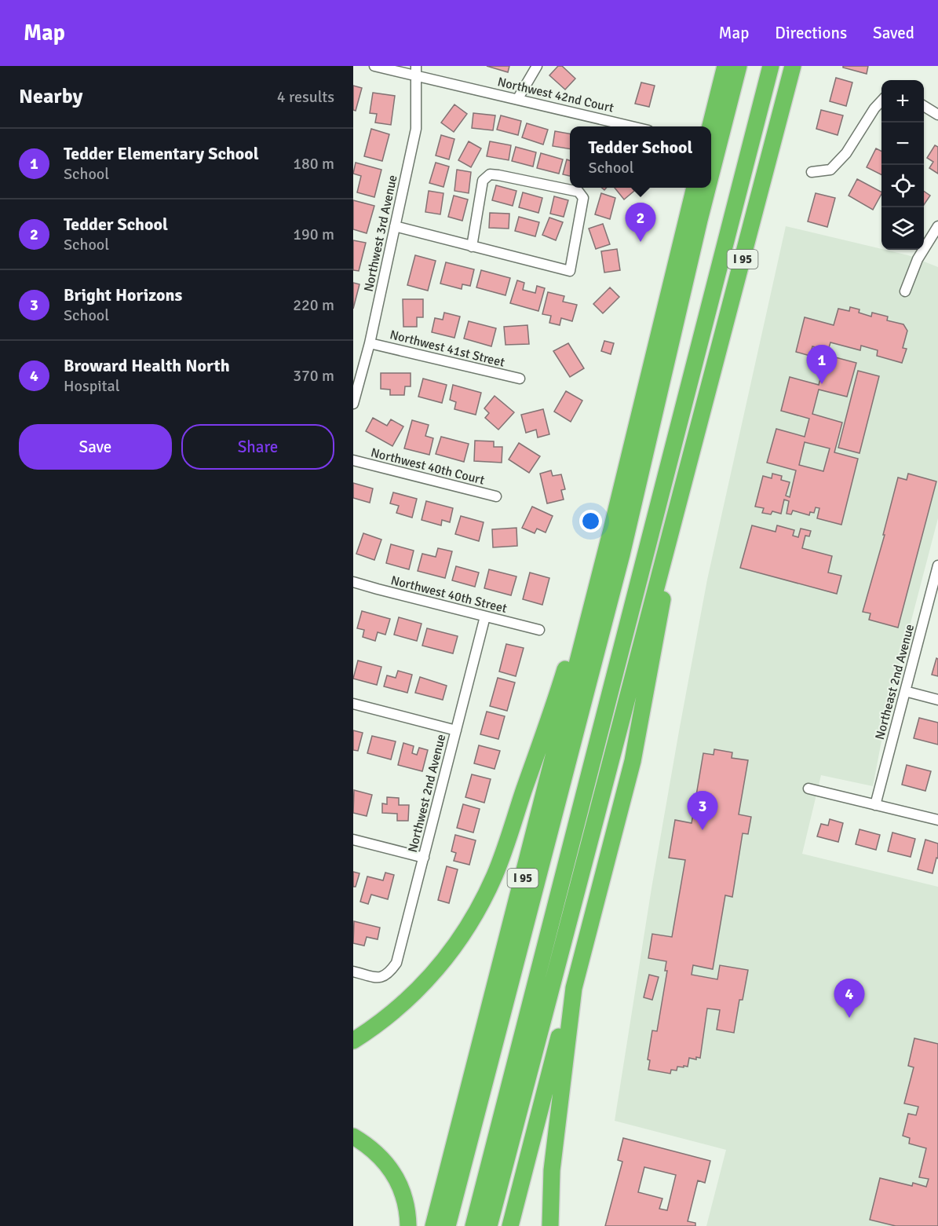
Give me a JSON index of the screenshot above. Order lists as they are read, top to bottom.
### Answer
{
  "streets": {
    "highway": ["I 95"],
    "street": [
      "Northwest 42nd Court",
      "Northwest 3rd Avenue",
      "Northwest 41st Street",
      "Northwest 40th Court",
      "Northwest 40th Street",
      "Northeast 2nd Avenue",
      "Northwest 2nd Avenue"
    ]
  },
  "crossings": [
    ["Northwest 42nd Court", "Northwest 3rd Avenue"],
    ["Northwest 3rd Avenue", "Northwest 41st Street"],
    ["Northwest 40th Street", "Northwest 2nd Avenue"]
  ],
  "page": {
    "header": "Map",
    "nav": ["Map", "Directions", "Saved"],
    "heading": ["Nearby", "4 results"],
    "map_buttons": ["+", "−"],
    "popup": ["Tedder School", "School"],
    "list": [
      {
        "mark": "1",
        "name": "Tedder Elementary School",
        "note": "School",
        "value": "180 m"
      },
      {
        "mark": "2",
        "name": "Tedder School",
        "note": "School",
        "value": "190 m"
      },
      {
        "mark": "3",
        "name": "Bright Horizons",
        "note": "School",
        "value": "220 m"
      },
      {
        "mark": "4",
        "name": "Broward Health North",
        "note": "Hospital",
        "value": "370 m"
      }
    ],
    "pins": [
      "2",
      "1",
      "3",
      "4"
    ],
    "buttons": ["Save", "Share"]
  }
}
